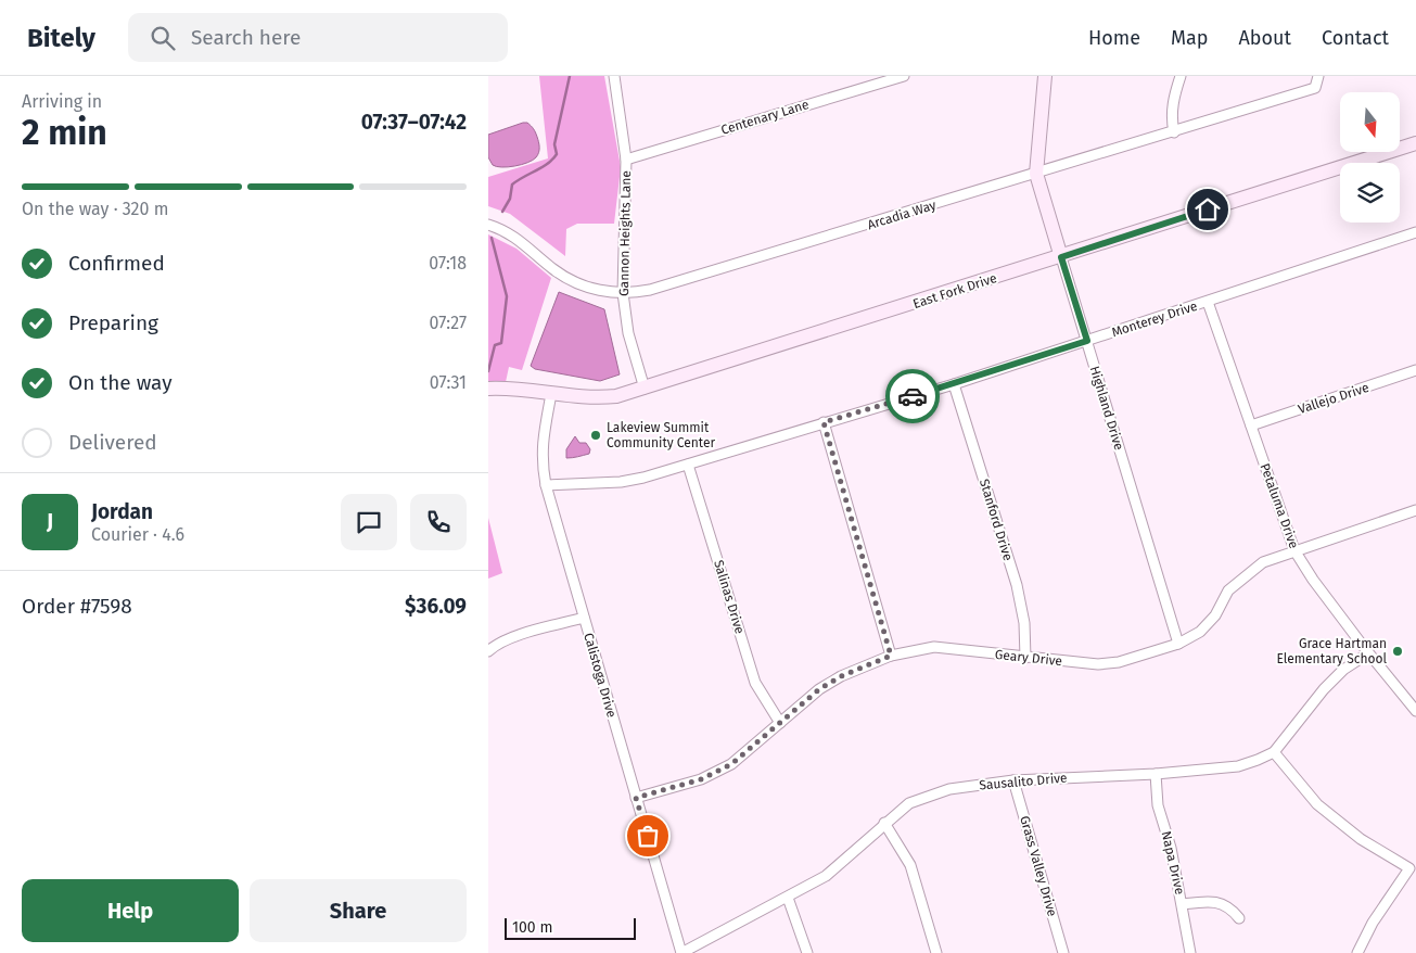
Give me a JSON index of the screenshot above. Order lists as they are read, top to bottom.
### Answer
{
  "streets": {
    "street": [
      "Centenary Lane",
      "Arcadia Way",
      "Gannon Heights Lane",
      "East Fork Drive",
      "Monterey Drive",
      "Vallejo Drive",
      "Highland Drive",
      "Petaluma Drive",
      "Stanford Drive",
      "Salinas Drive",
      "Geary Drive",
      "Calistoga Drive",
      "Sausalito Drive",
      "Napa Drive",
      "Grass Valley Drive"
    ]
  },
  "crossings": [
    ["Centenary Lane", "Gannon Heights Lane"],
    ["Arcadia Way", "Gannon Heights Lane"],
    ["Arcadia Way", "Highland Drive"],
    ["Gannon Heights Lane", "East Fork Drive"],
    ["East Fork Drive", "Highland Drive"],
    ["East Fork Drive", "Calistoga Drive"],
    ["Monterey Drive", "Highland Drive"],
    ["Monterey Drive", "Petaluma Drive"],
    ["Monterey Drive", "Stanford Drive"],
    ["Monterey Drive", "Salinas Drive"],
    ["Monterey Drive", "Calistoga Drive"],
    ["Vallejo Drive", "Petaluma Drive"],
    ["Highland Drive", "Geary Drive"],
    ["Petaluma Drive", "Geary Drive"],
    ["Stanford Drive", "Geary Drive"],
    ["Salinas Drive", "Geary Drive"],
    ["Geary Drive", "Calistoga Drive"],
    ["Calistoga Drive", "Sausalito Drive"],
    ["Sausalito Drive", "Napa Drive"],
    ["Sausalito Drive", "Grass Valley Drive"]
  ],
  "places": ["Lakeview Summit Community Center", "Grace Hartman Elementary School"],
  "scale_bar": "100 m",
  "north": "bottom",
  "page": {
    "header": "Bitely",
    "search": "Search here",
    "nav": [
      "Home",
      "Map",
      "About",
      "Contact"
    ],
    "heading": ["2 min", "Arriving in", "07:37–07:42"],
    "panel": [
      "Jordan",
      "Courier · 4.6",
      "Order #7598",
      "$36.09"
    ],
    "bar": "On the way · 320 m",
    "list": [
      ["Confirmed", "07:18"],
      ["Preparing", "07:27"],
      ["On the way", "07:31"],
      "Delivered"
    ],
    "round": "J",
    "buttons": ["Help", "Share"],
    "scale": "100 m"
  }
}
